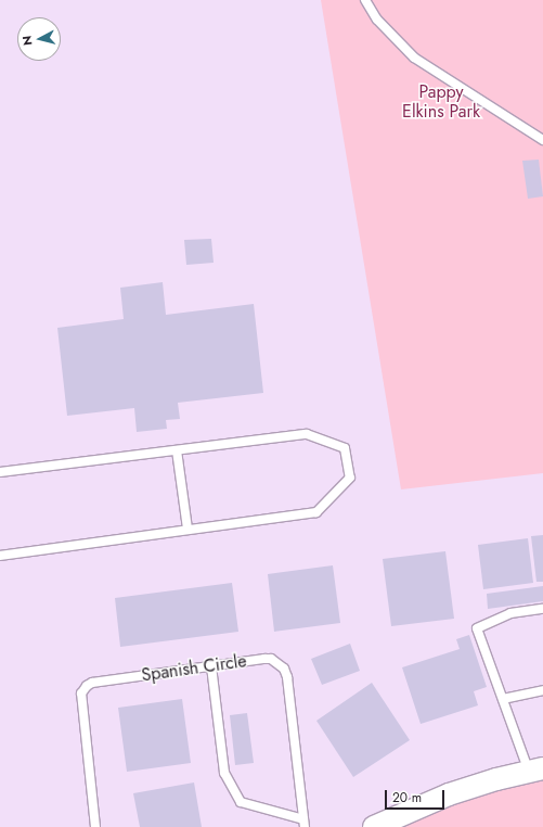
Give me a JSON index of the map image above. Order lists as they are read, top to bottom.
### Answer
{
  "streets": {
    "lane": ["Spanish Circle"]
  },
  "parks": ["Pappy Elkins Park"],
  "scale_bar": "20 m",
  "north": "left"
}
